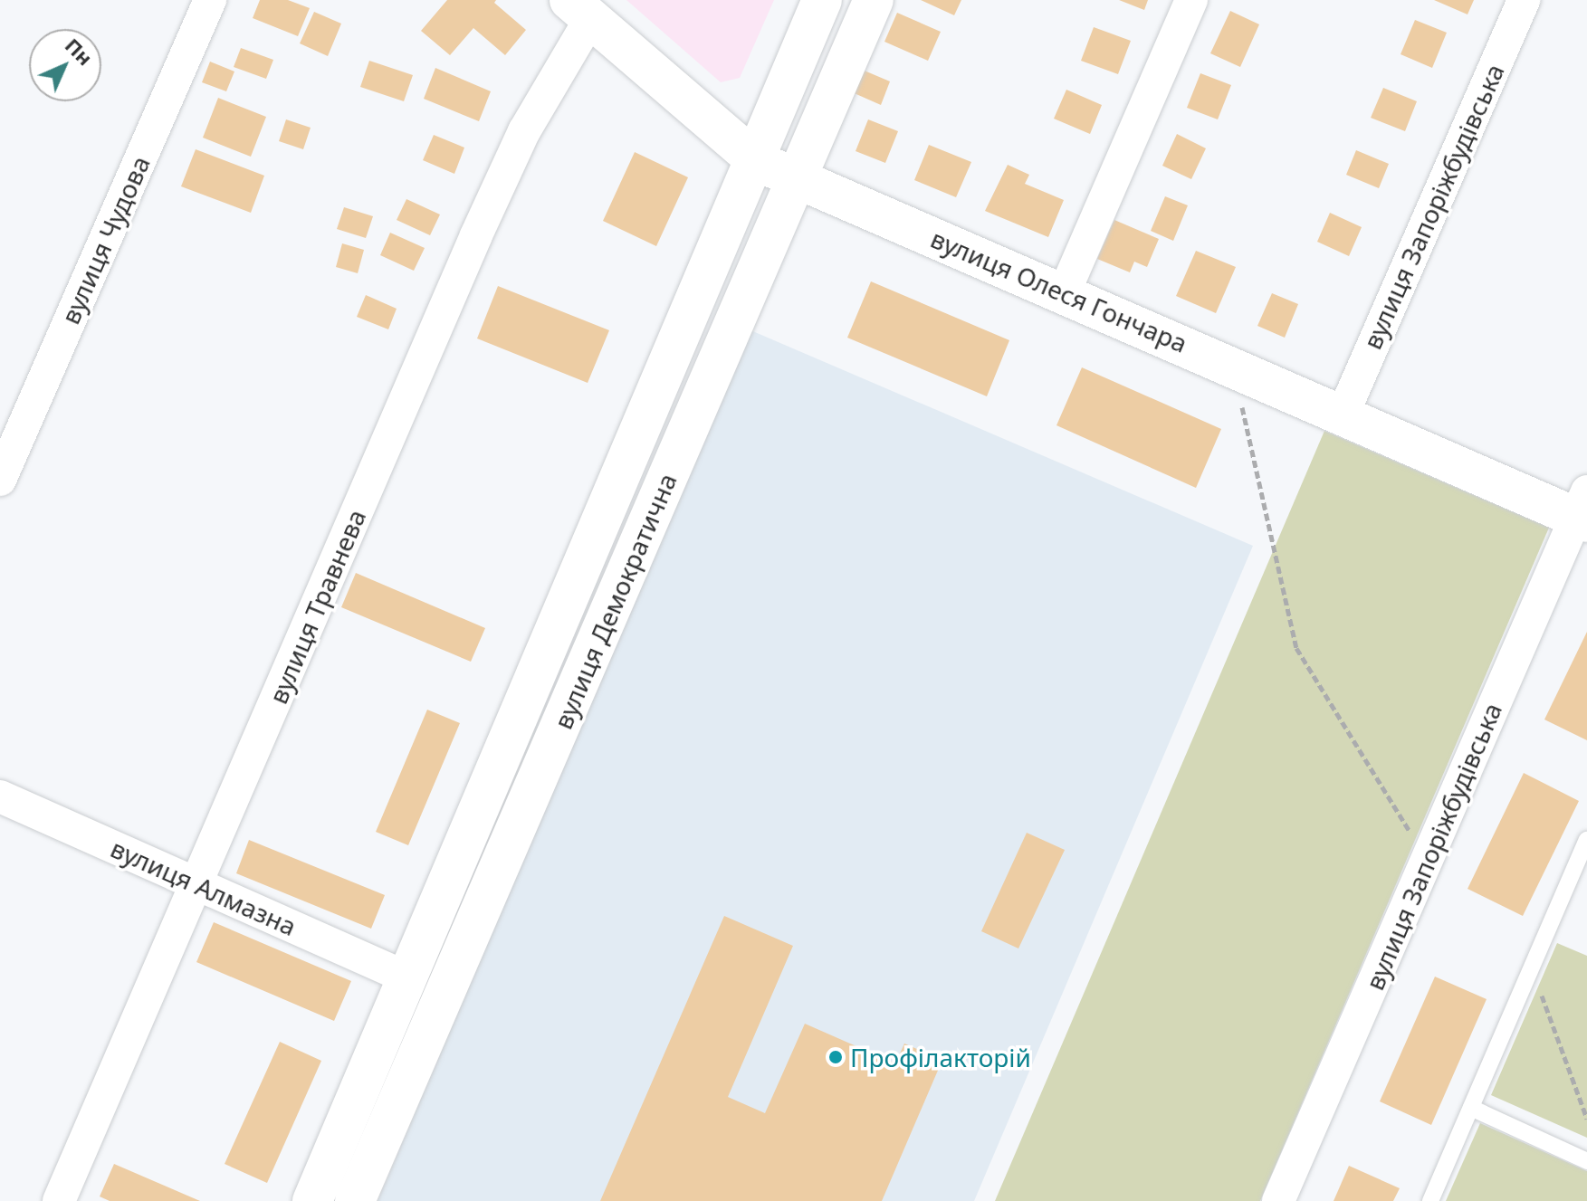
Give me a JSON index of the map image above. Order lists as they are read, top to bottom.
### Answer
{
  "streets": {
    "street": [
      "вулиця Запоріжбудівська",
      "вулиця Чудова",
      "вулиця Олеся Гончара",
      "вулиця Демократична",
      "вулиця Травнева",
      "вулиця Алмазна"
    ]
  },
  "crossings": [
    ["вулиця Запоріжбудівська", "вулиця Олеся Гончара"],
    ["вулиця Олеся Гончара", "вулиця Демократична"],
    ["вулиця Олеся Гончара", "вулиця Травнева"],
    ["вулиця Демократична", "вулиця Алмазна"],
    ["вулиця Травнева", "вулиця Алмазна"]
  ],
  "places": ["Профілакторій"],
  "north": "top right"
}
